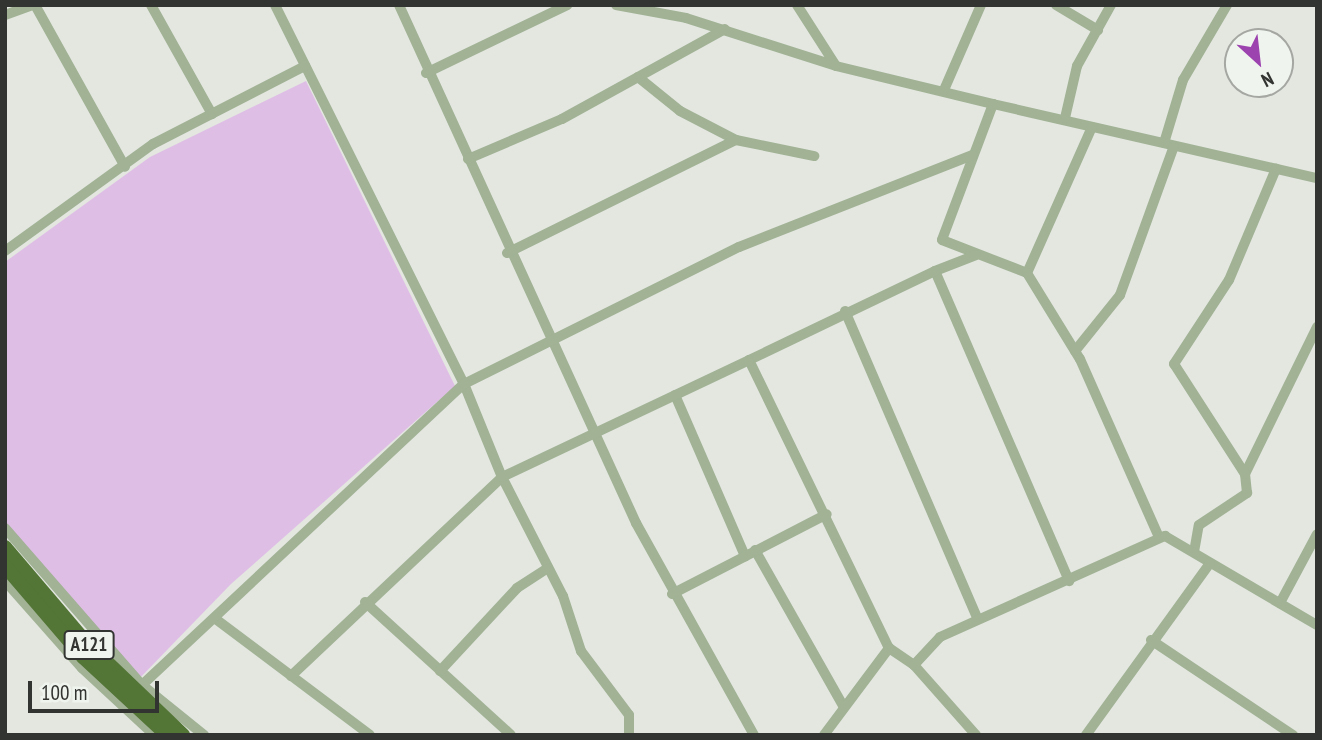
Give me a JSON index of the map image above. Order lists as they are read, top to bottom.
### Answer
{
  "streets": {
    "highway": ["A121"]
  },
  "scale_bar": "100 m",
  "north": "bottom right"
}
